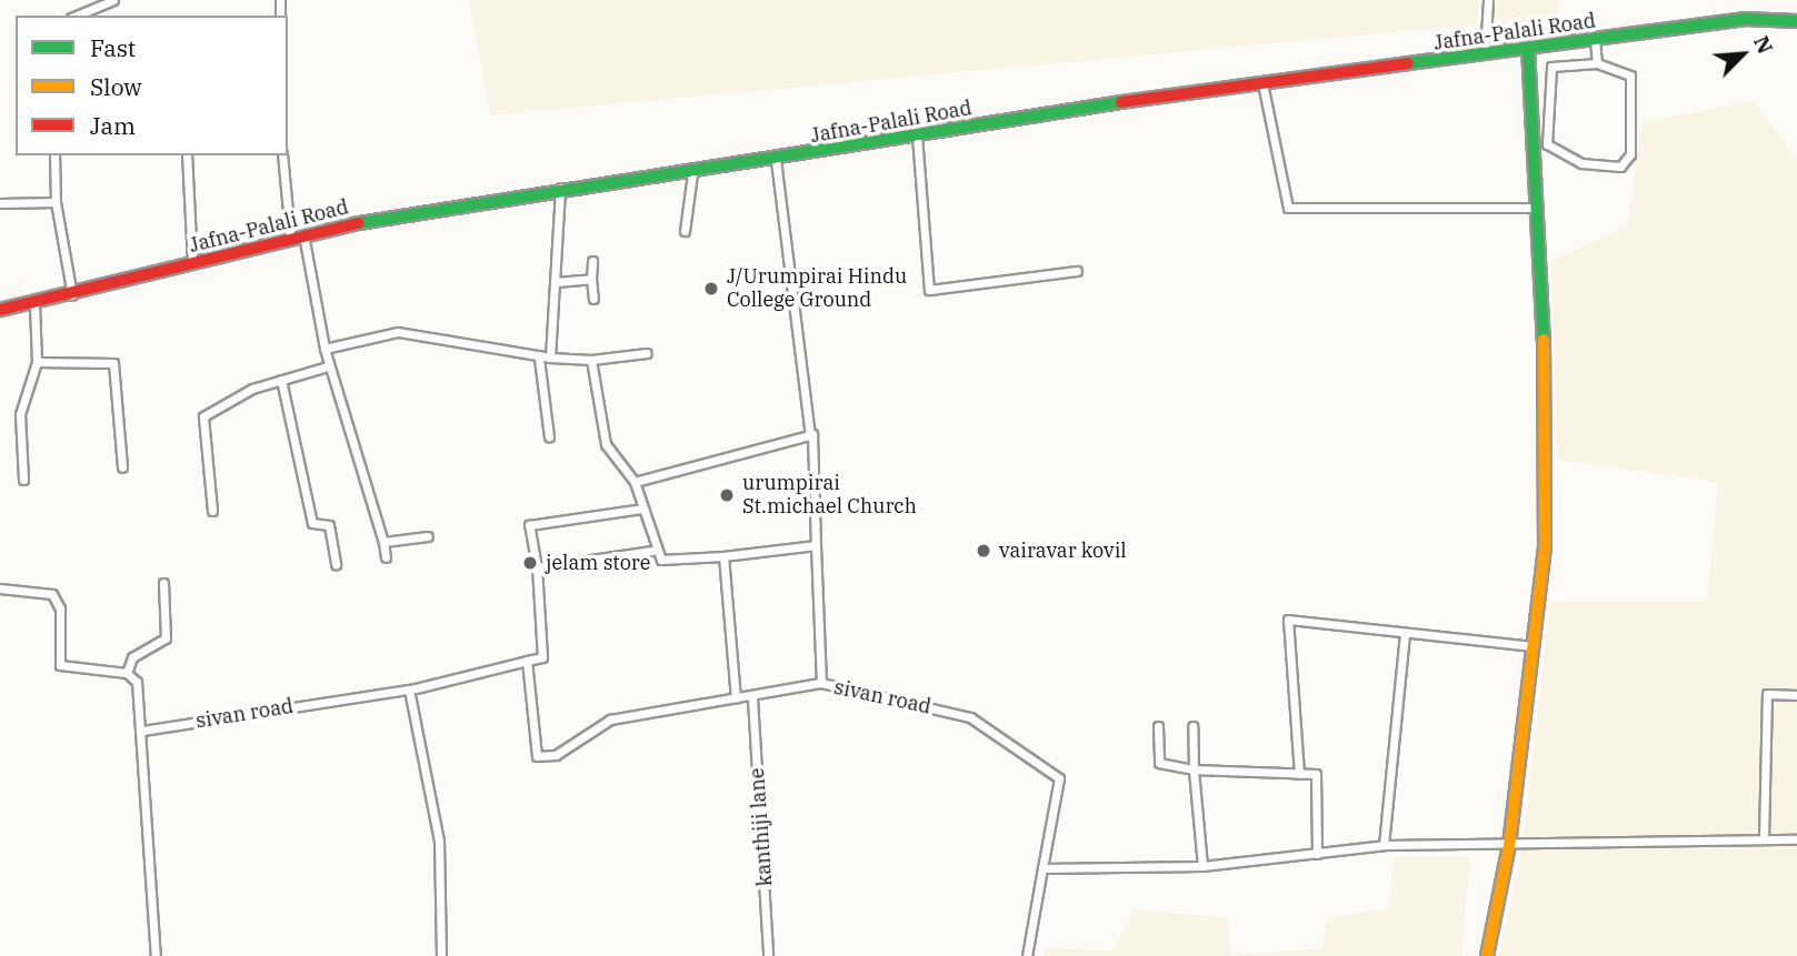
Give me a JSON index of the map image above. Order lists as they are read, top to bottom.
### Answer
{
  "streets": {
    "main road": ["Jafna-Palali Road"],
    "street": ["sivan road", "kanthiji lane"]
  },
  "crossings": [
    ["sivan road", "kanthiji lane"]
  ],
  "places": [
    "J/Urumpirai Hindu College Ground",
    "urumpirai St.michael Church",
    "vairavar kovil",
    "jelam store"
  ],
  "legend": ["Fast", "Slow", "Jam"],
  "north": "top right"
}
